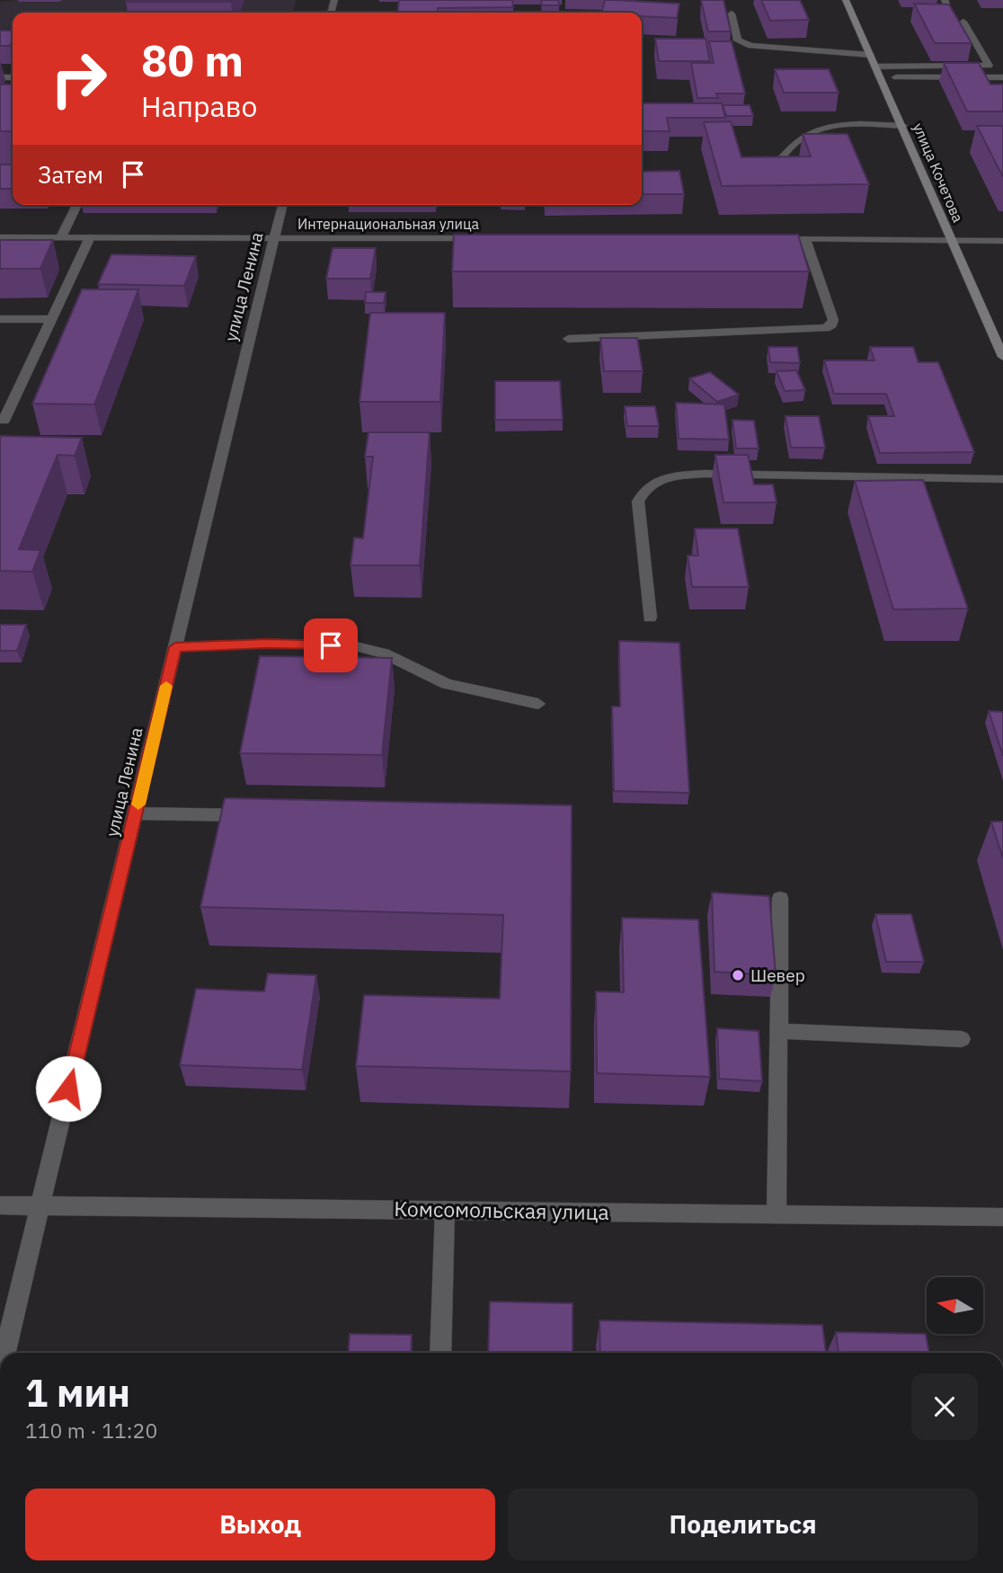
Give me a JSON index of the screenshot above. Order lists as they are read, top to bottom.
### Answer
{
  "streets": {
    "main road": ["улица Кочетова"],
    "street": ["Интернациональная улица", "улица Ленина", "Комсомольская улица"]
  },
  "crossings": [
    ["Интернациональная улица", "улица Ленина"],
    ["улица Ленина", "Комсомольская улица"]
  ],
  "places": ["Шевер"],
  "north": "left",
  "page": {
    "turn": ["80 m", "Направо"],
    "then": "Затем",
    "heading": ["1 мин", "110 m · 11:20"],
    "buttons": ["Выход", "Поделиться"]
  }
}
